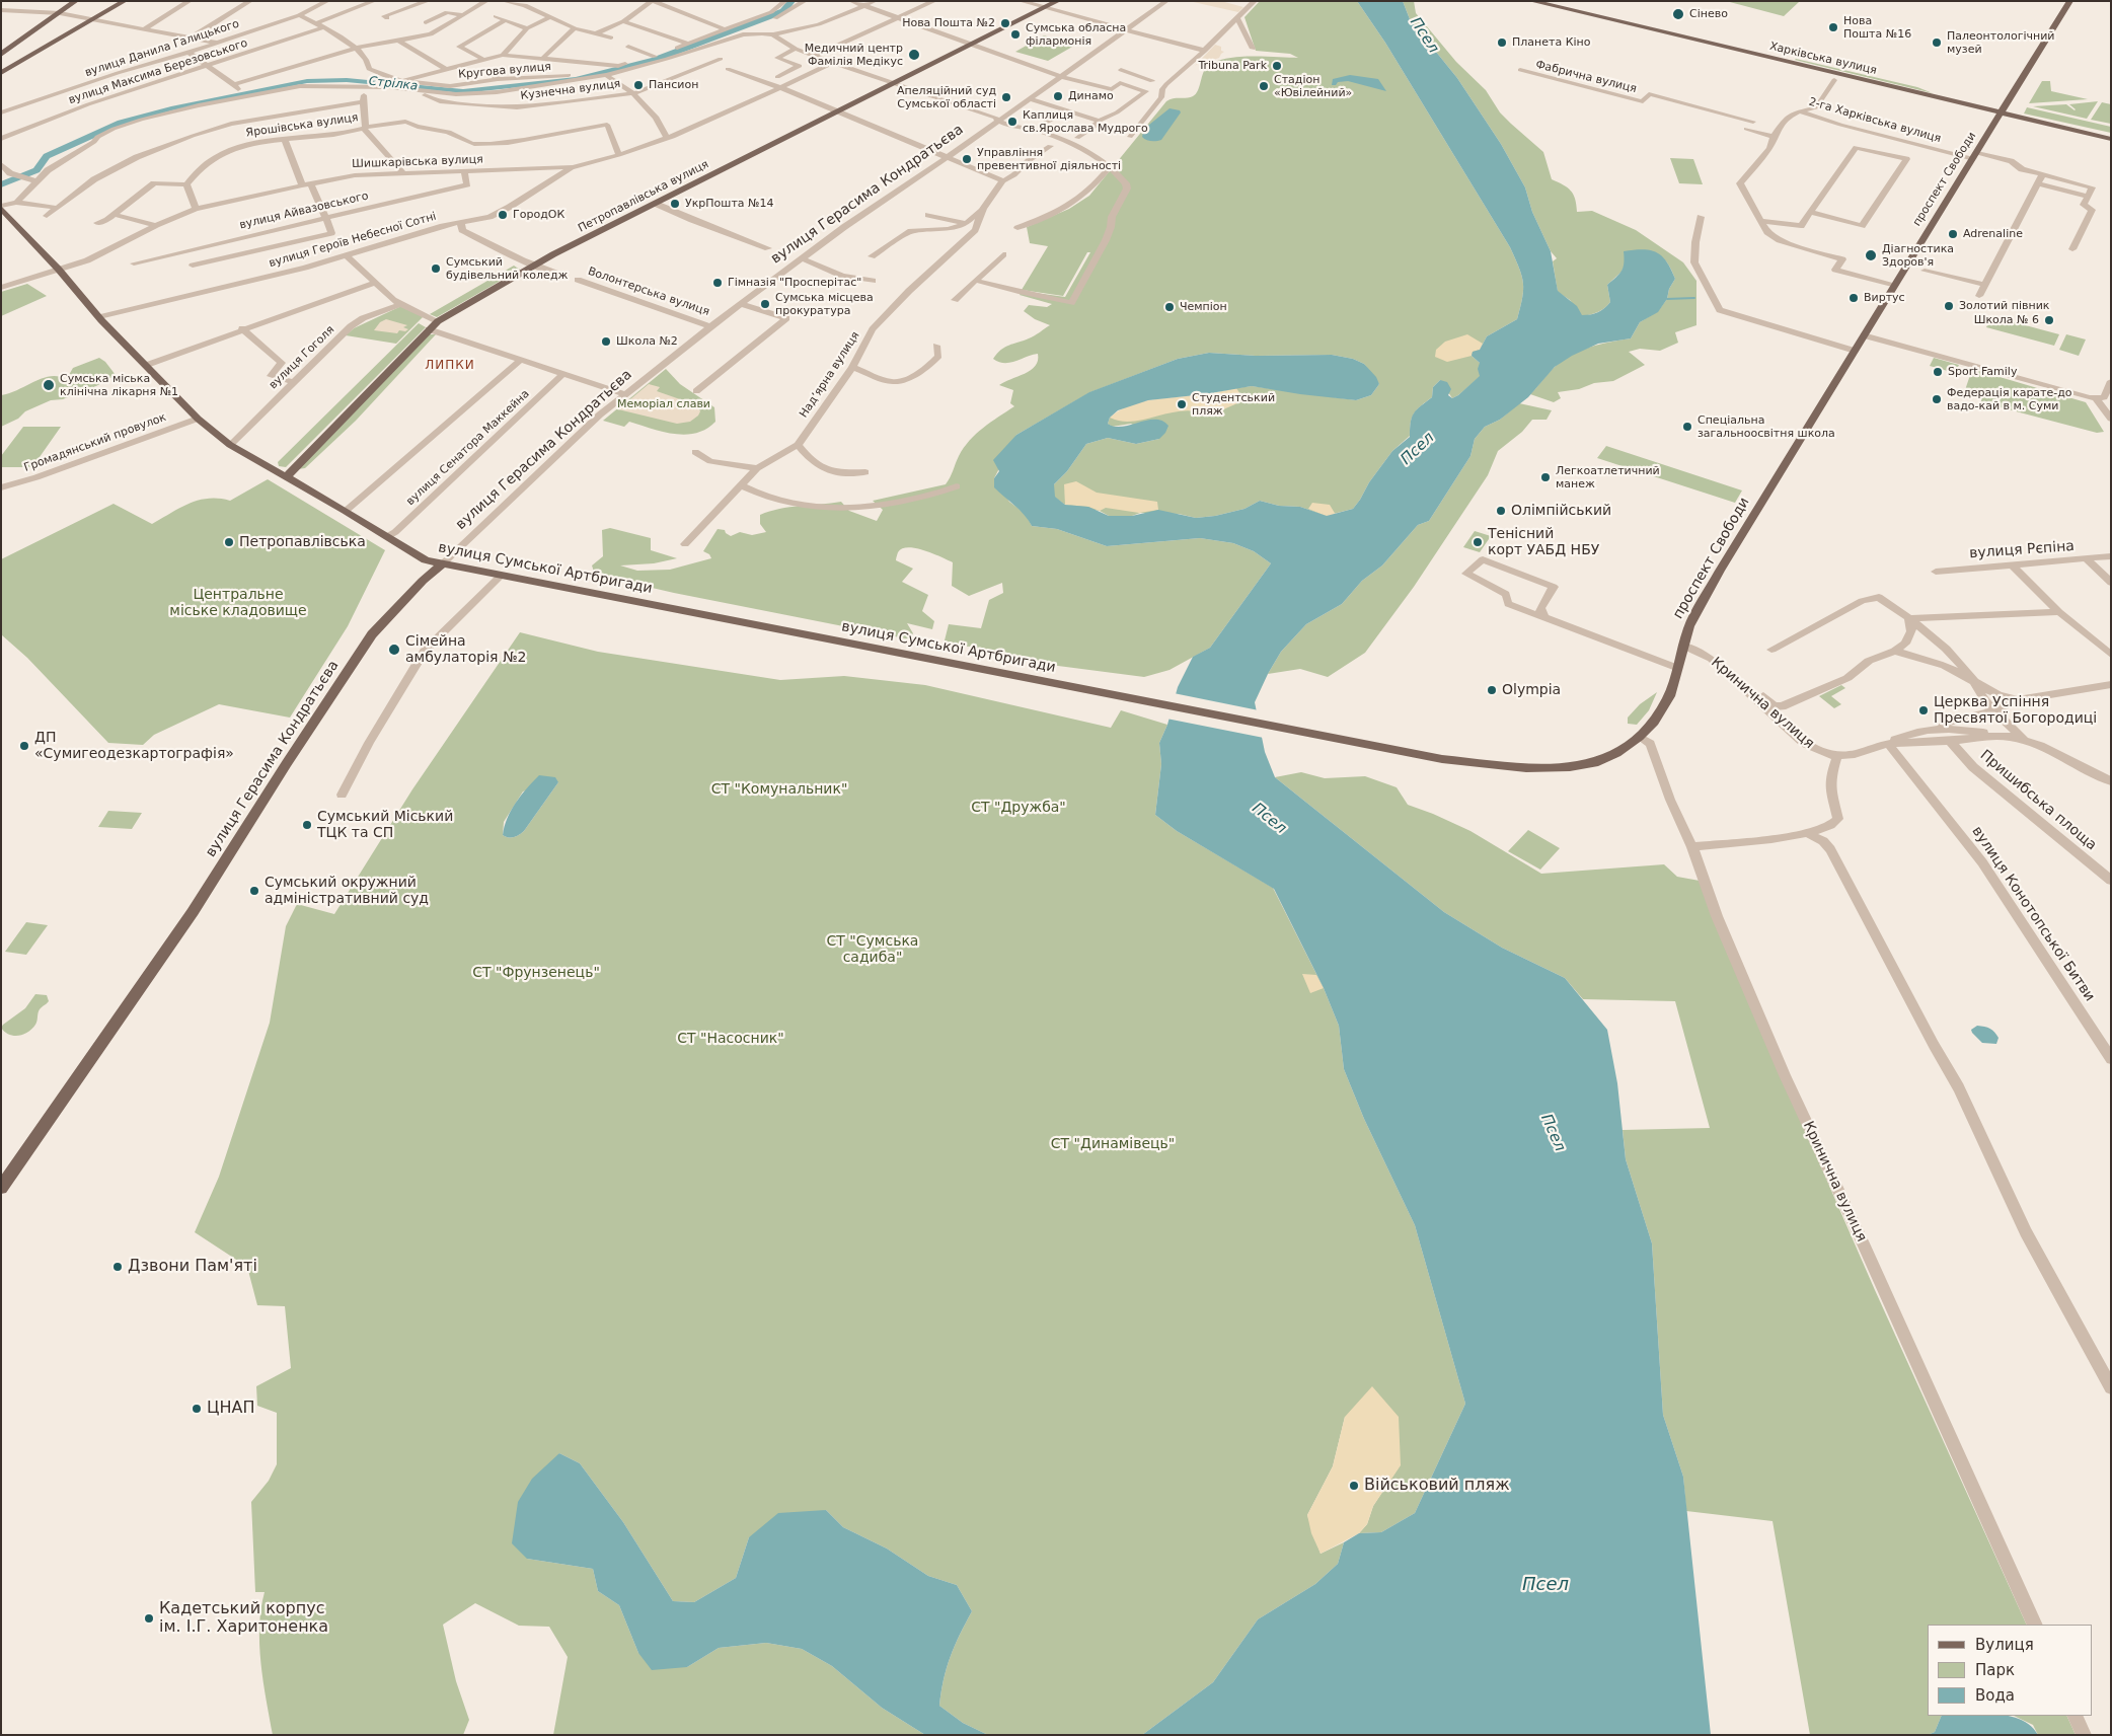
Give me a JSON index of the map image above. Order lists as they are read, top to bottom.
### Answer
{
  "streets": {
    "main road": [
      "Харківська вулиця",
      "проспект Свободи",
      "вулиця Герасима Кондратьєва",
      "Петропавлівська вулиця",
      "вулиця Сумської Артбригади"
    ],
    "street": [
      "вулиця Данила Галицького",
      "Кругова вулиця",
      "вулиця Максима Березовського",
      "Фабрична вулиця",
      "Кузнечна вулиця",
      "2-га Харківська вулиця",
      "Ярошівська вулиця",
      "Шишкарівська вулиця",
      "вулиця Айвазовського",
      "вулиця Героїв Небесної Сотні",
      "Волонтерська вулиця",
      "вулиця Гоголя",
      "Надʼярна вулиця",
      "Громадянський провулок",
      "вулиця Сенатора Маккейна",
      "вулиця Рєпіна",
      "Кринична вулиця",
      "Пришибська площа",
      "вулиця Конотопської Битви"
    ]
  },
  "crossings": [
    ["Харківська вулиця", "проспект Свободи"],
    ["2-га Харківська вулиця", "проспект Свободи"],
    ["Ярошівська вулиця", "вулиця Героїв Небесної Сотні"],
    ["Шишкарівська вулиця", "вулиця Айвазовського"],
    ["Шишкарівська вулиця", "вулиця Героїв Небесної Сотні"],
    ["Шишкарівська вулиця", "вулиця Сумської Артбригади"],
    ["проспект Свободи", "вулиця Сумської Артбригади"],
    ["проспект Свободи", "Кринична вулиця"],
    ["вулиця Герасима Кондратьєва", "Волонтерська вулиця"],
    ["вулиця Герасима Кондратьєва", "вулиця Сумської Артбригади"],
    ["Петропавлівська вулиця", "вулиця Сумської Артбригади"],
    ["вулиця Героїв Небесної Сотні", "вулиця Сумської Артбригади"],
    ["вулиця Гоголя", "вулиця Сумської Артбригади"],
    ["Громадянський провулок", "вулиця Сумської Артбригади"],
    ["вулиця Сенатора Маккейна", "вулиця Сумської Артбригади"],
    ["Кринична вулиця", "Пришибська площа"],
    ["Пришибська площа", "вулиця Конотопської Битви"]
  ],
  "districts": ["ЛИПКИ"],
  "water": ["Псел", "Стрілка"],
  "parks": [
    "Меморіал слави",
    "Центральне міське кладовище",
    "СТ \"Комунальник\"",
    "СТ \"Дружба\"",
    "СТ \"Сумська садиба\"",
    "СТ \"Фрунзенець\"",
    "СТ \"Насосник\"",
    "СТ \"Динамівець\""
  ],
  "places": [
    "Сінево",
    "Нова Пошта №2",
    "Нова Пошта №16",
    "Сумська обласна філармонія",
    "Планета Кіно",
    "Палеонтологічний музей",
    "Медичний центр Фамілія Медікус",
    "Tribuna Park",
    "Пансион",
    "Стадіон «Ювілейний»",
    "Динамо",
    "Апеляційний суд Сумської області",
    "Каплиця св.Ярослава Мудрого",
    "Управління превентивної діяльності",
    "УкрПошта №14",
    "ГородОК",
    "Adrenaline",
    "Діагностика Здоров'я",
    "Сумський будівельний коледж",
    "Гімназія \"Просперітас\"",
    "Виртус",
    "Сумська місцева прокуратура",
    "Золотий півник",
    "Чемпіон",
    "Школа № 6",
    "Школа №2",
    "Sport Family",
    "Сумська міська клінічна лікарня №1",
    "Федерація карате-до вадо-кай в м. Суми",
    "Студентський пляж",
    "Спеціальна загальноосвітня школа",
    "Легкоатлетичний манеж",
    "Олімпійський",
    "Петропавлівська",
    "Тенісний корт УАБД НБУ",
    "Сімейна амбулаторія №2",
    "Olympia",
    "Церква Успіння Пресвятої Богородиці",
    "ДП «Сумигеодезкартографія»",
    "Сумський Міський ТЦК та СП",
    "Сумський окружний адміністративний суд",
    "Дзвони Пам'яті",
    "ЦНАП",
    "Військовий пляж",
    "Кадетський корпус ім. І.Г. Харитоненка"
  ],
  "legend": ["Вулиця", "Парк", "Вода"]
}
